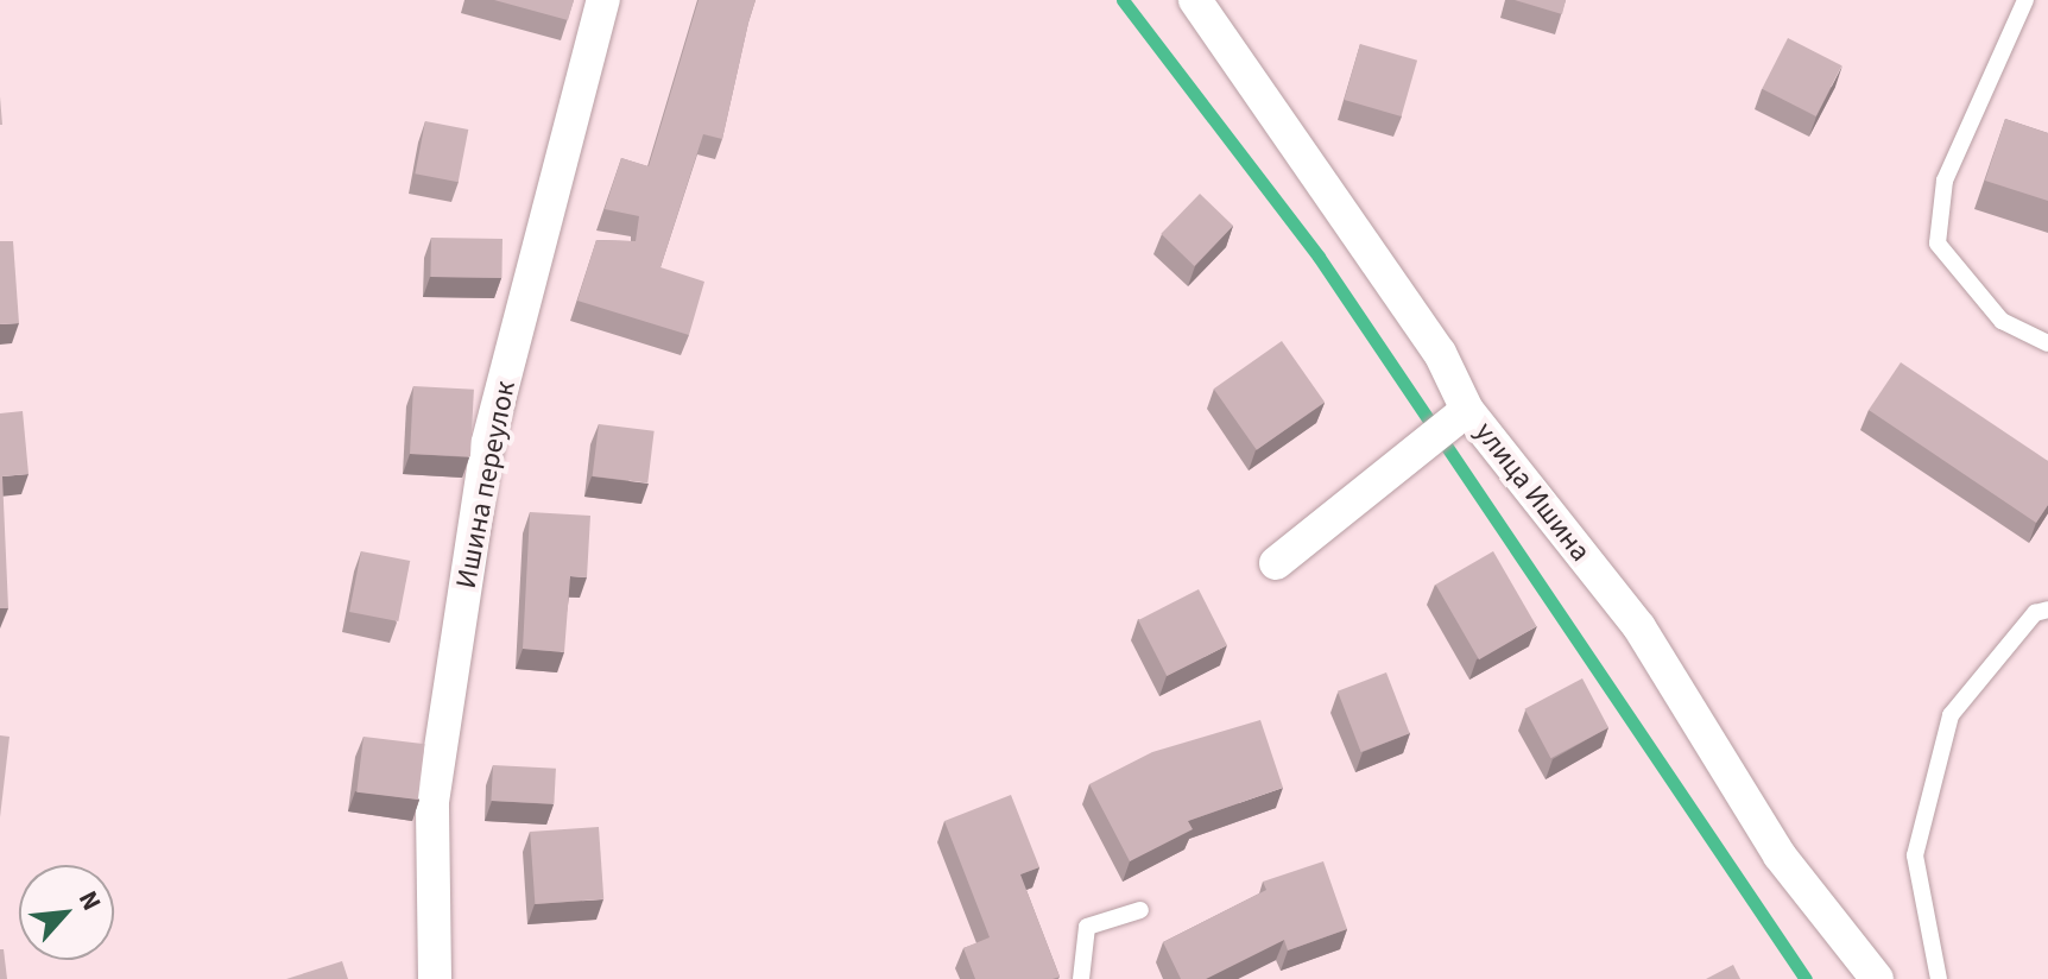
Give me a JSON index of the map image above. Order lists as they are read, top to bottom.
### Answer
{
  "streets": {
    "street": ["Ишина переулок", "улица Ишина"]
  },
  "north": "top right"
}
